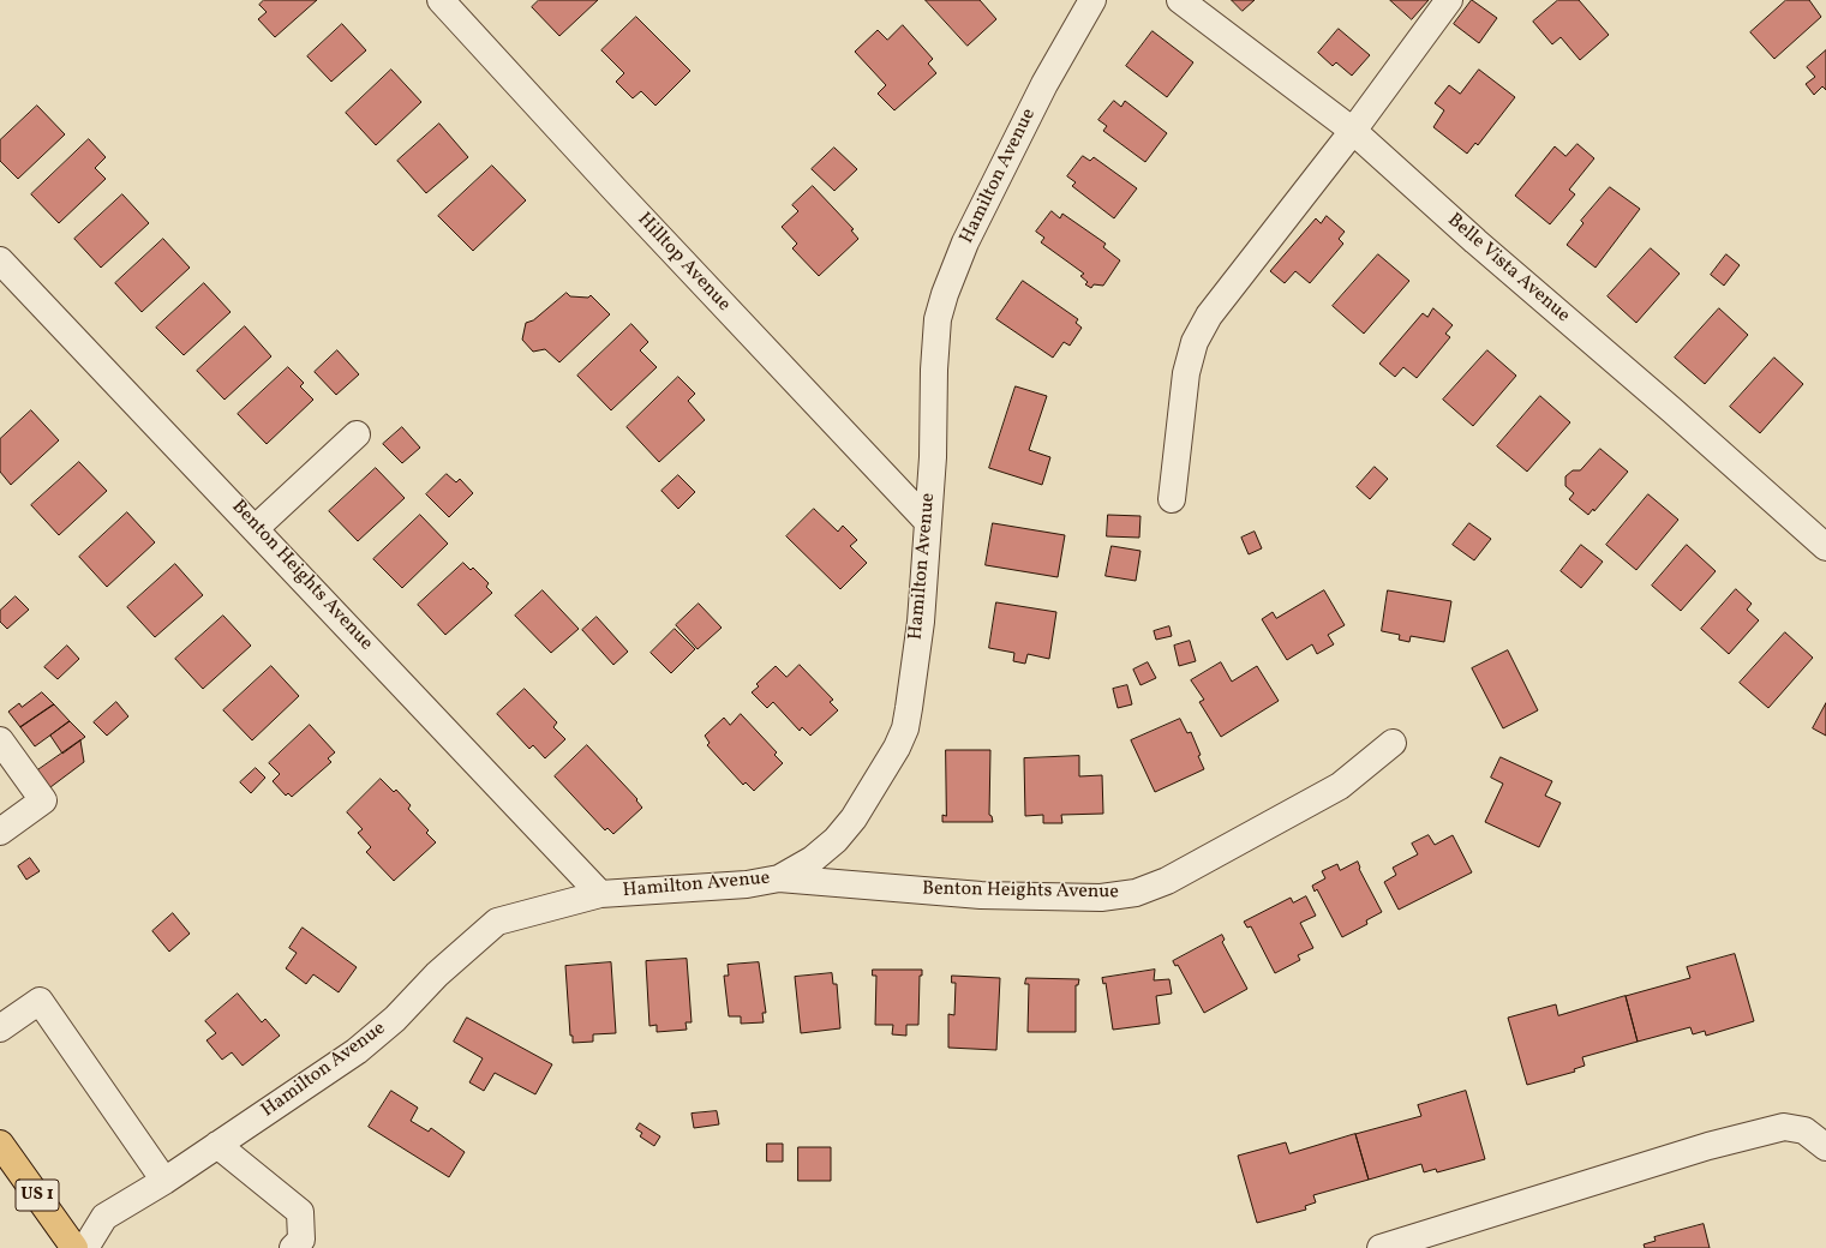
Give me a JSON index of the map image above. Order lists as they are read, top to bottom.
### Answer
{
  "streets": {
    "main road": ["US 1"],
    "street": [
      "Hamilton Avenue",
      "Hilltop Avenue",
      "Belle Vista Avenue",
      "Benton Heights Avenue"
    ]
  },
  "crossings": [
    ["Hamilton Avenue", "Hilltop Avenue"],
    ["Hamilton Avenue", "Benton Heights Avenue"]
  ]
}
